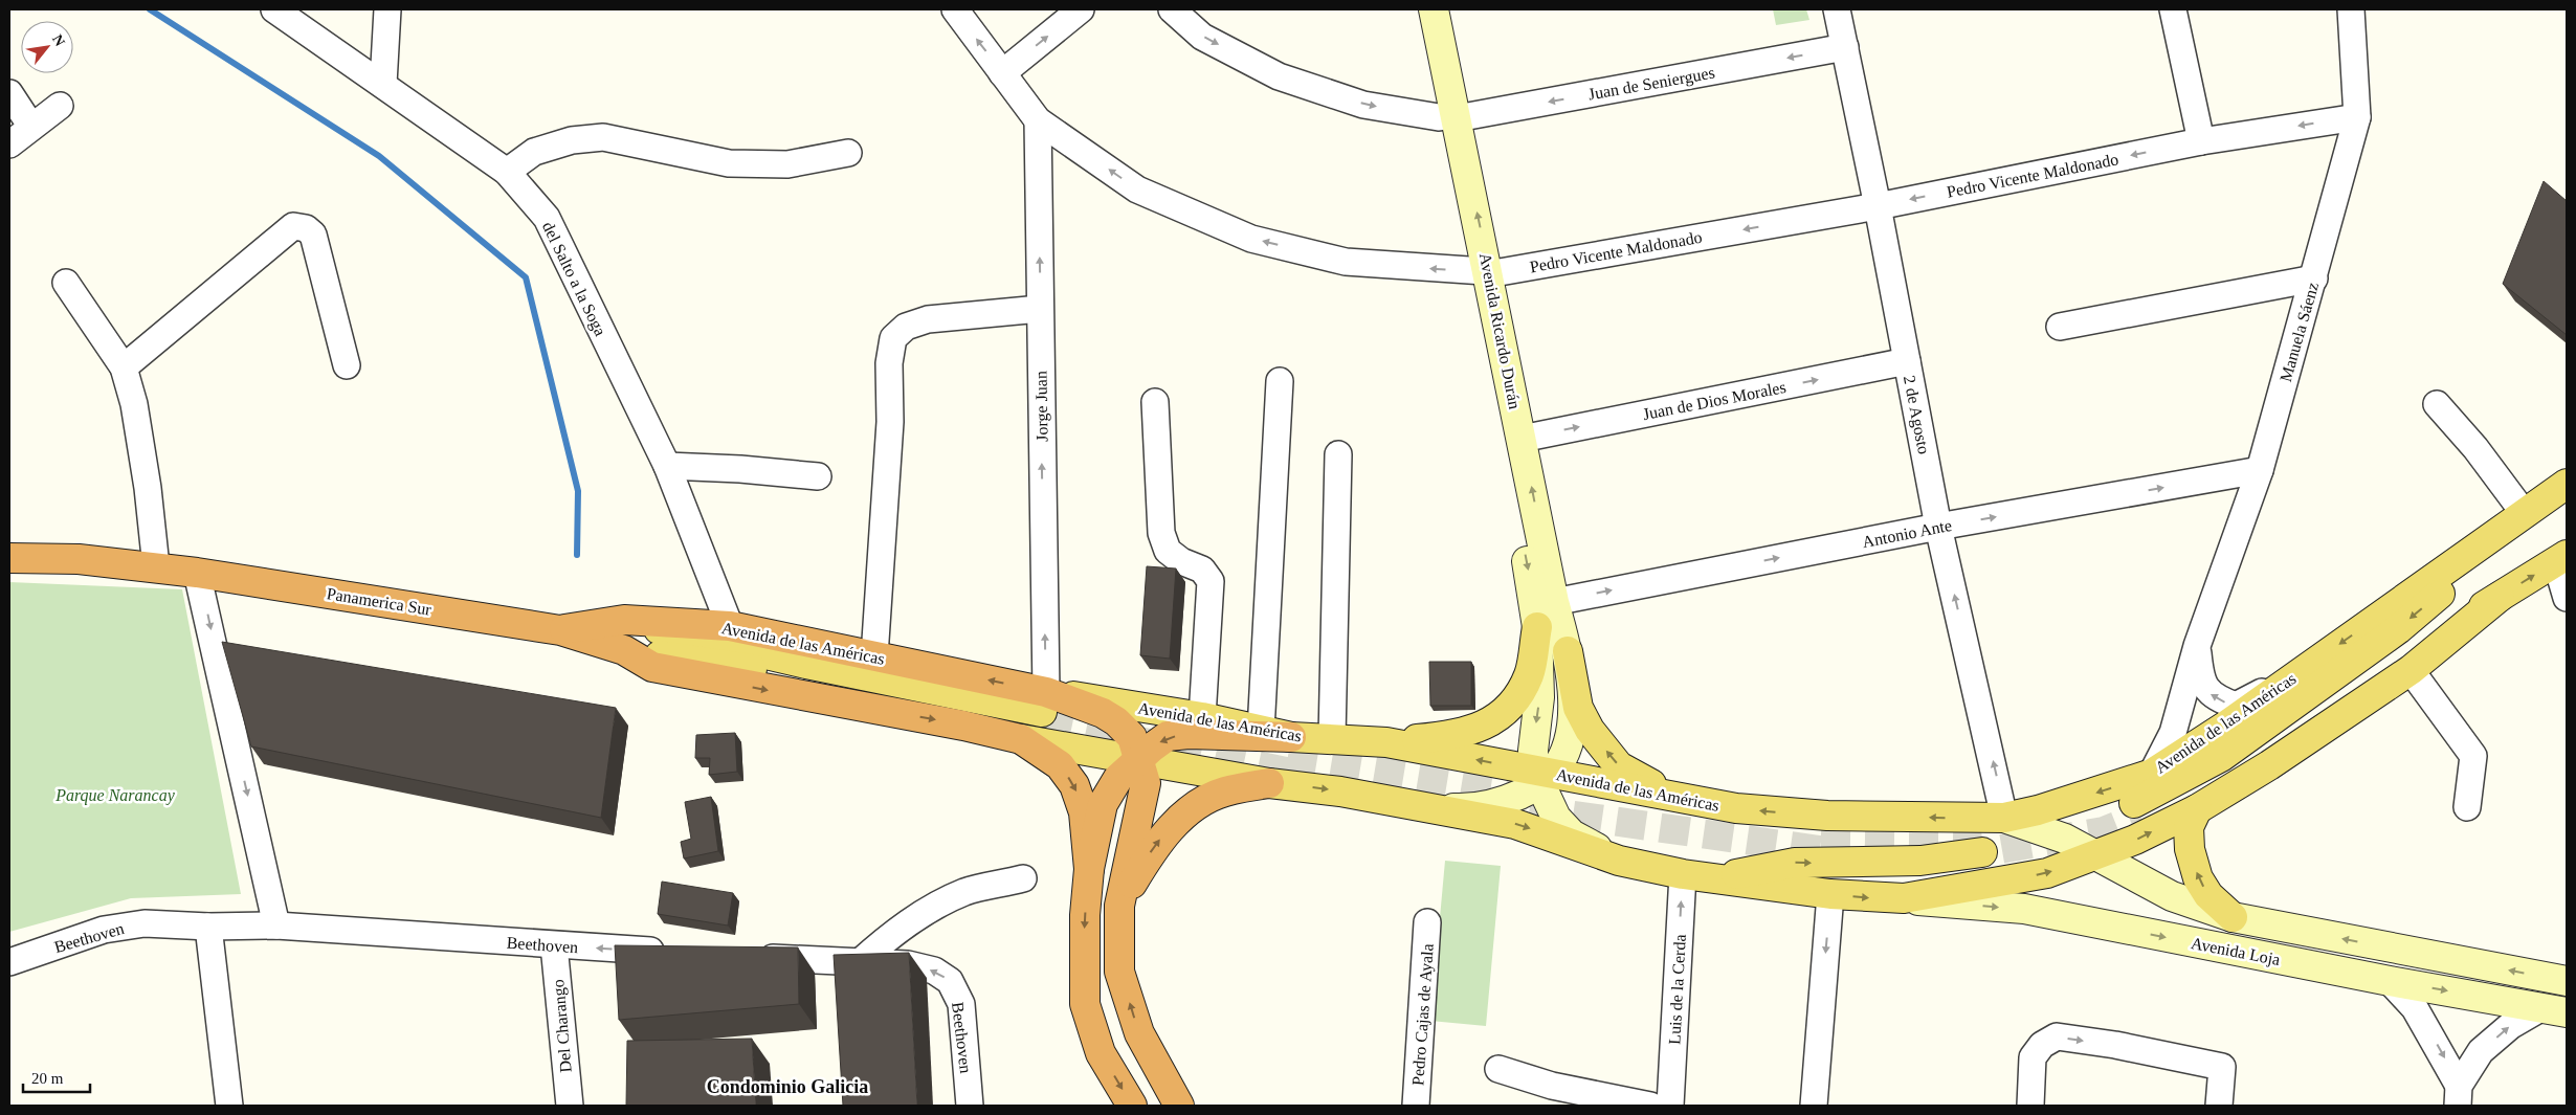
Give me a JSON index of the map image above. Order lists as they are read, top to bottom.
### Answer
{
  "streets": {
    "highway": ["Panamerica Sur", "Avenida de las Américas"],
    "street": [
      "Juan de Seniergues",
      "Pedro Vicente Maldonado",
      "del Salto a la Soga",
      "Avenida Ricardo Durán",
      "Manuela Sáenz",
      "Juan de Dios Morales",
      "Jorge Juan",
      "2 de Agosto",
      "Antonio Ante",
      "Beethoven",
      "Avenida Loja",
      "Luis de la Cerda",
      "Pedro Cajas de Ayala",
      "Del Charango"
    ]
  },
  "crossings": [
    ["Juan de Seniergues", "Avenida Ricardo Durán"],
    ["Juan de Seniergues", "2 de Agosto"],
    ["Pedro Vicente Maldonado", "Avenida Ricardo Durán"],
    ["Pedro Vicente Maldonado", "Manuela Sáenz"],
    ["Pedro Vicente Maldonado", "Jorge Juan"],
    ["Pedro Vicente Maldonado", "2 de Agosto"],
    ["del Salto a la Soga", "Avenida de las Américas"],
    ["Avenida Ricardo Durán", "Juan de Dios Morales"],
    ["Avenida Ricardo Durán", "Antonio Ante"],
    ["Avenida Ricardo Durán", "Avenida de las Américas"],
    ["Manuela Sáenz", "Antonio Ante"],
    ["Manuela Sáenz", "Avenida de las Américas"],
    ["Juan de Dios Morales", "2 de Agosto"],
    ["Jorge Juan", "Avenida de las Américas"],
    ["2 de Agosto", "Antonio Ante"],
    ["2 de Agosto", "Avenida de las Américas"],
    ["2 de Agosto", "Avenida Loja"],
    ["Panamerica Sur", "Avenida de las Américas"],
    ["Avenida de las Américas", "Avenida Loja"],
    ["Avenida de las Américas", "Luis de la Cerda"],
    ["Beethoven", "Del Charango"]
  ],
  "one_way": [
    "Pedro Vicente Maldonado",
    "Juan de Dios Morales",
    "2 de Agosto",
    "Antonio Ante"
  ],
  "districts": ["Condominio Galicia"],
  "parks": ["Parque Narancay"],
  "scale_bar": "20 m",
  "north": "top right"
}
